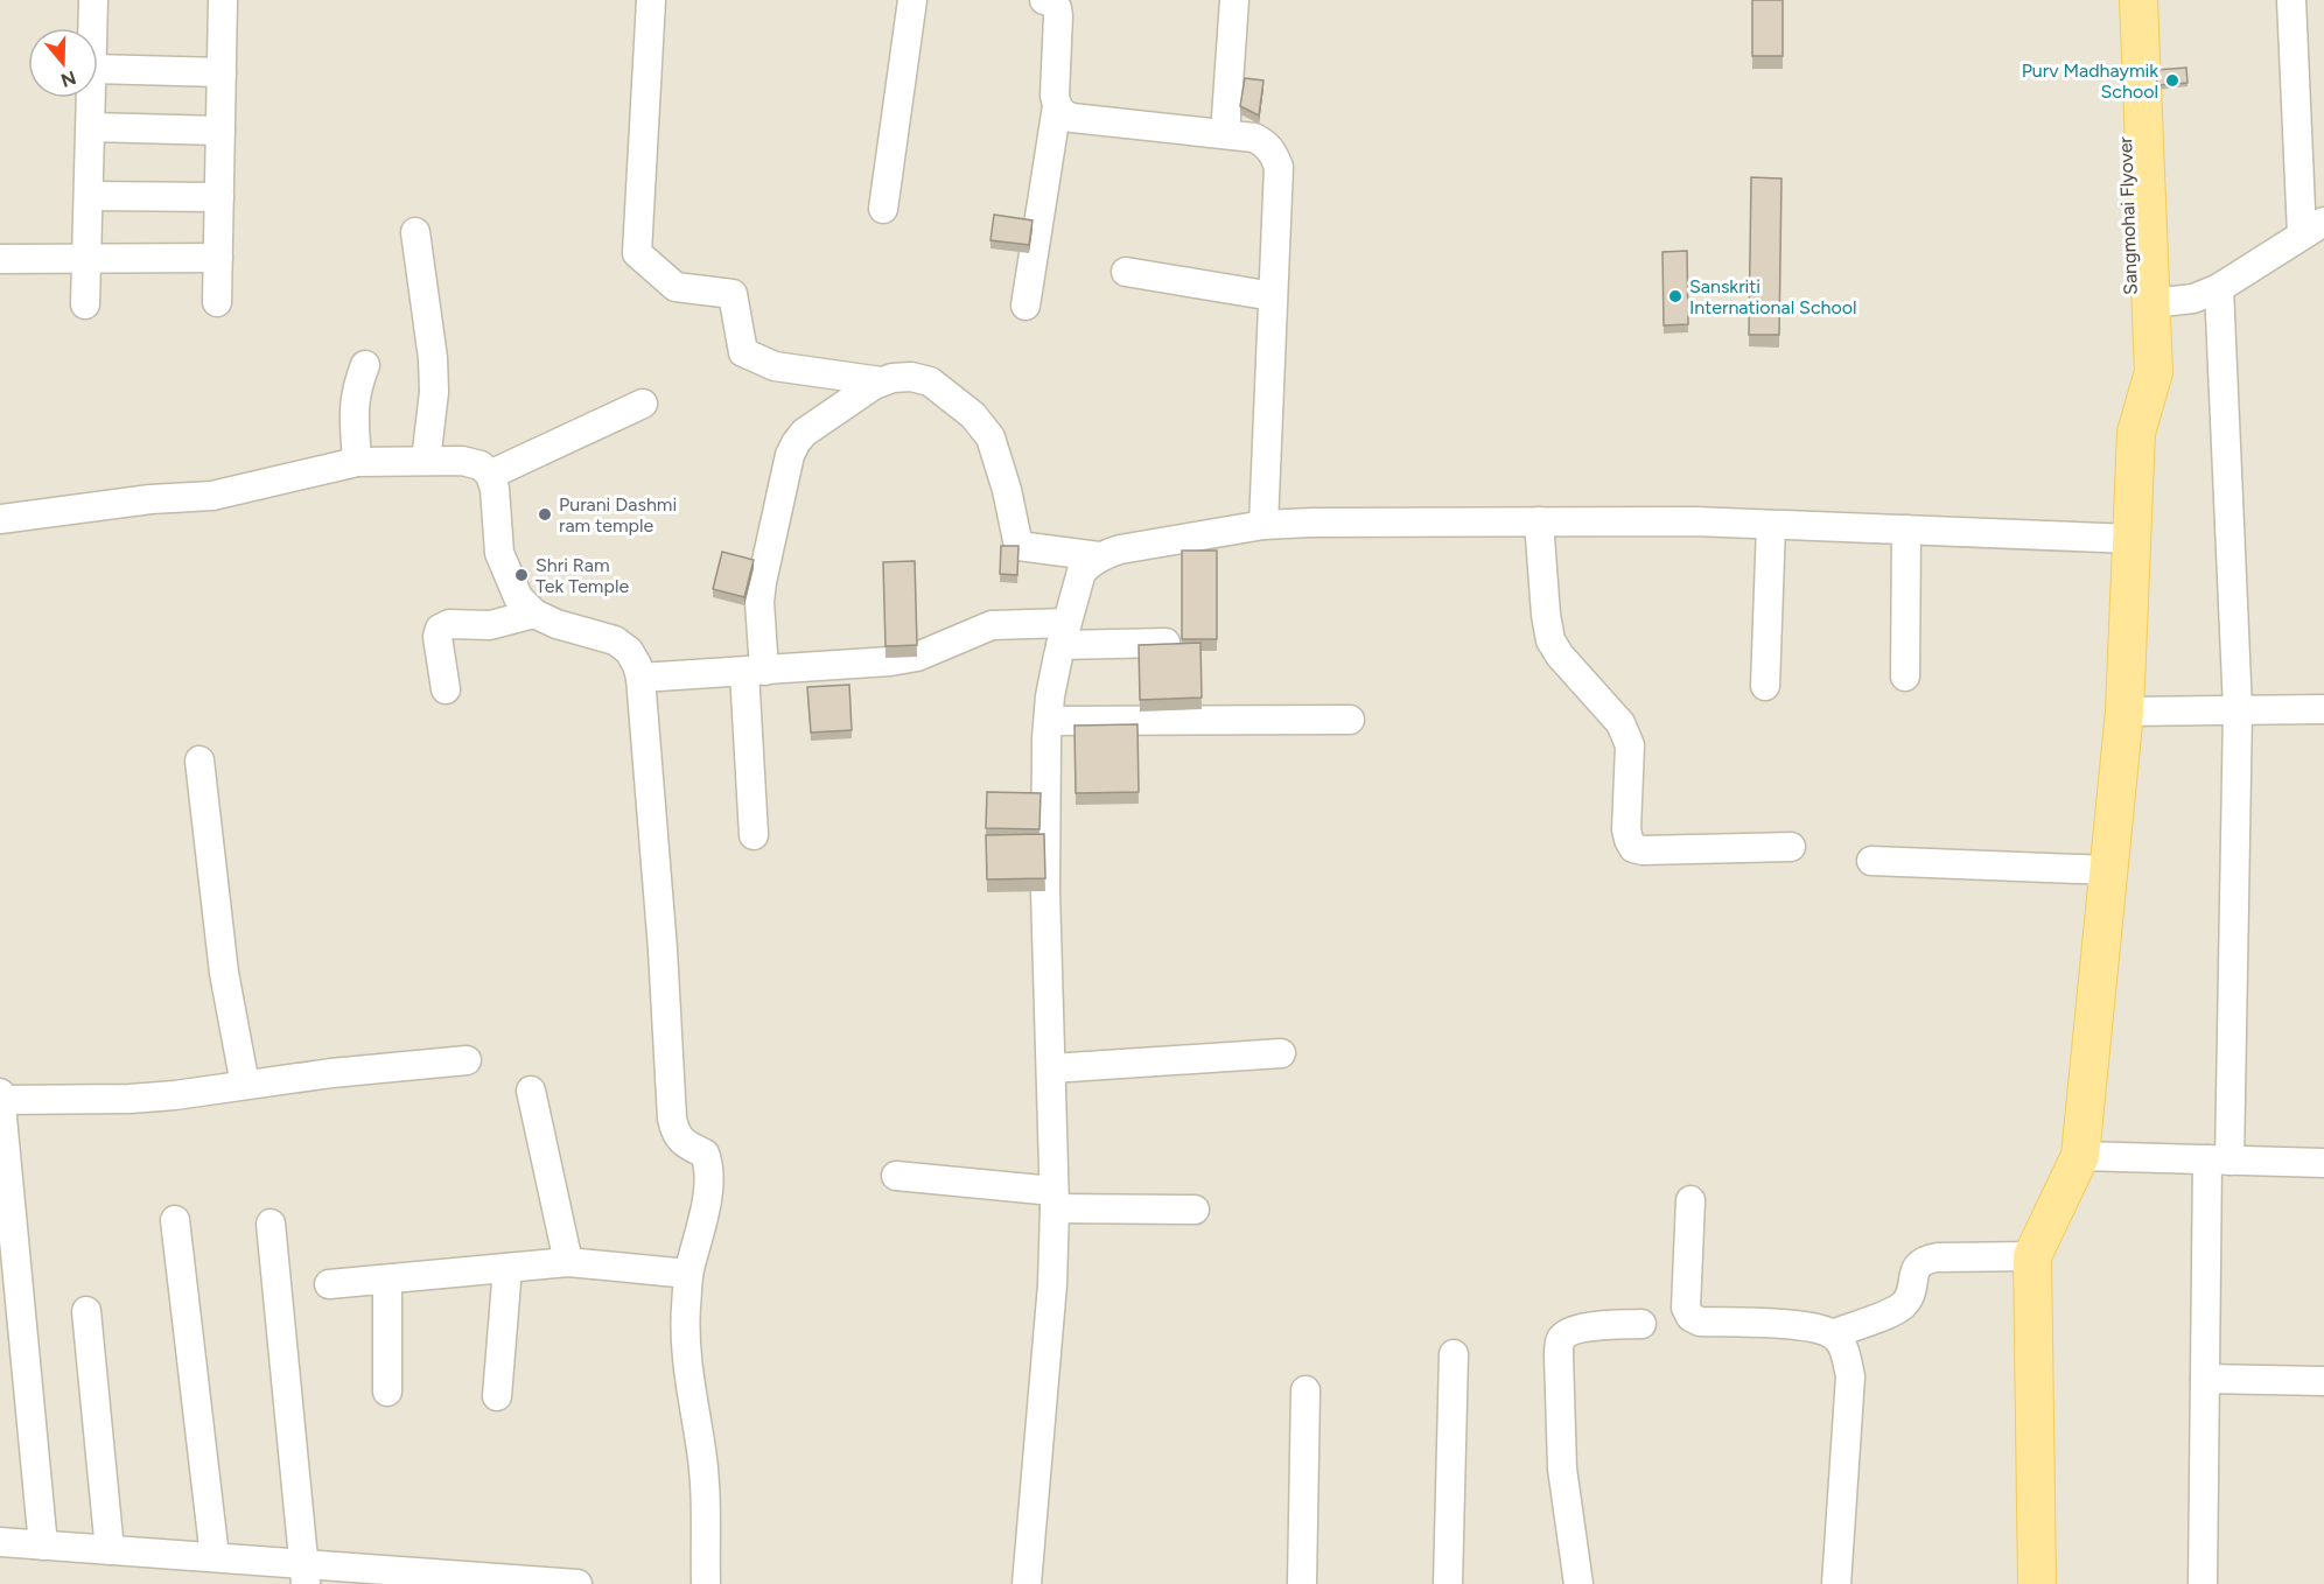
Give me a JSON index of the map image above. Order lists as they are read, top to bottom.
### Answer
{
  "streets": {
    "main road": ["Sangmohai Flyover"]
  },
  "places": [
    "Purv Madhaymik School",
    "Sanskriti International School",
    "Purani Dashmi ram temple",
    "Shri Ram Tek Temple"
  ],
  "north": "bottom"
}
